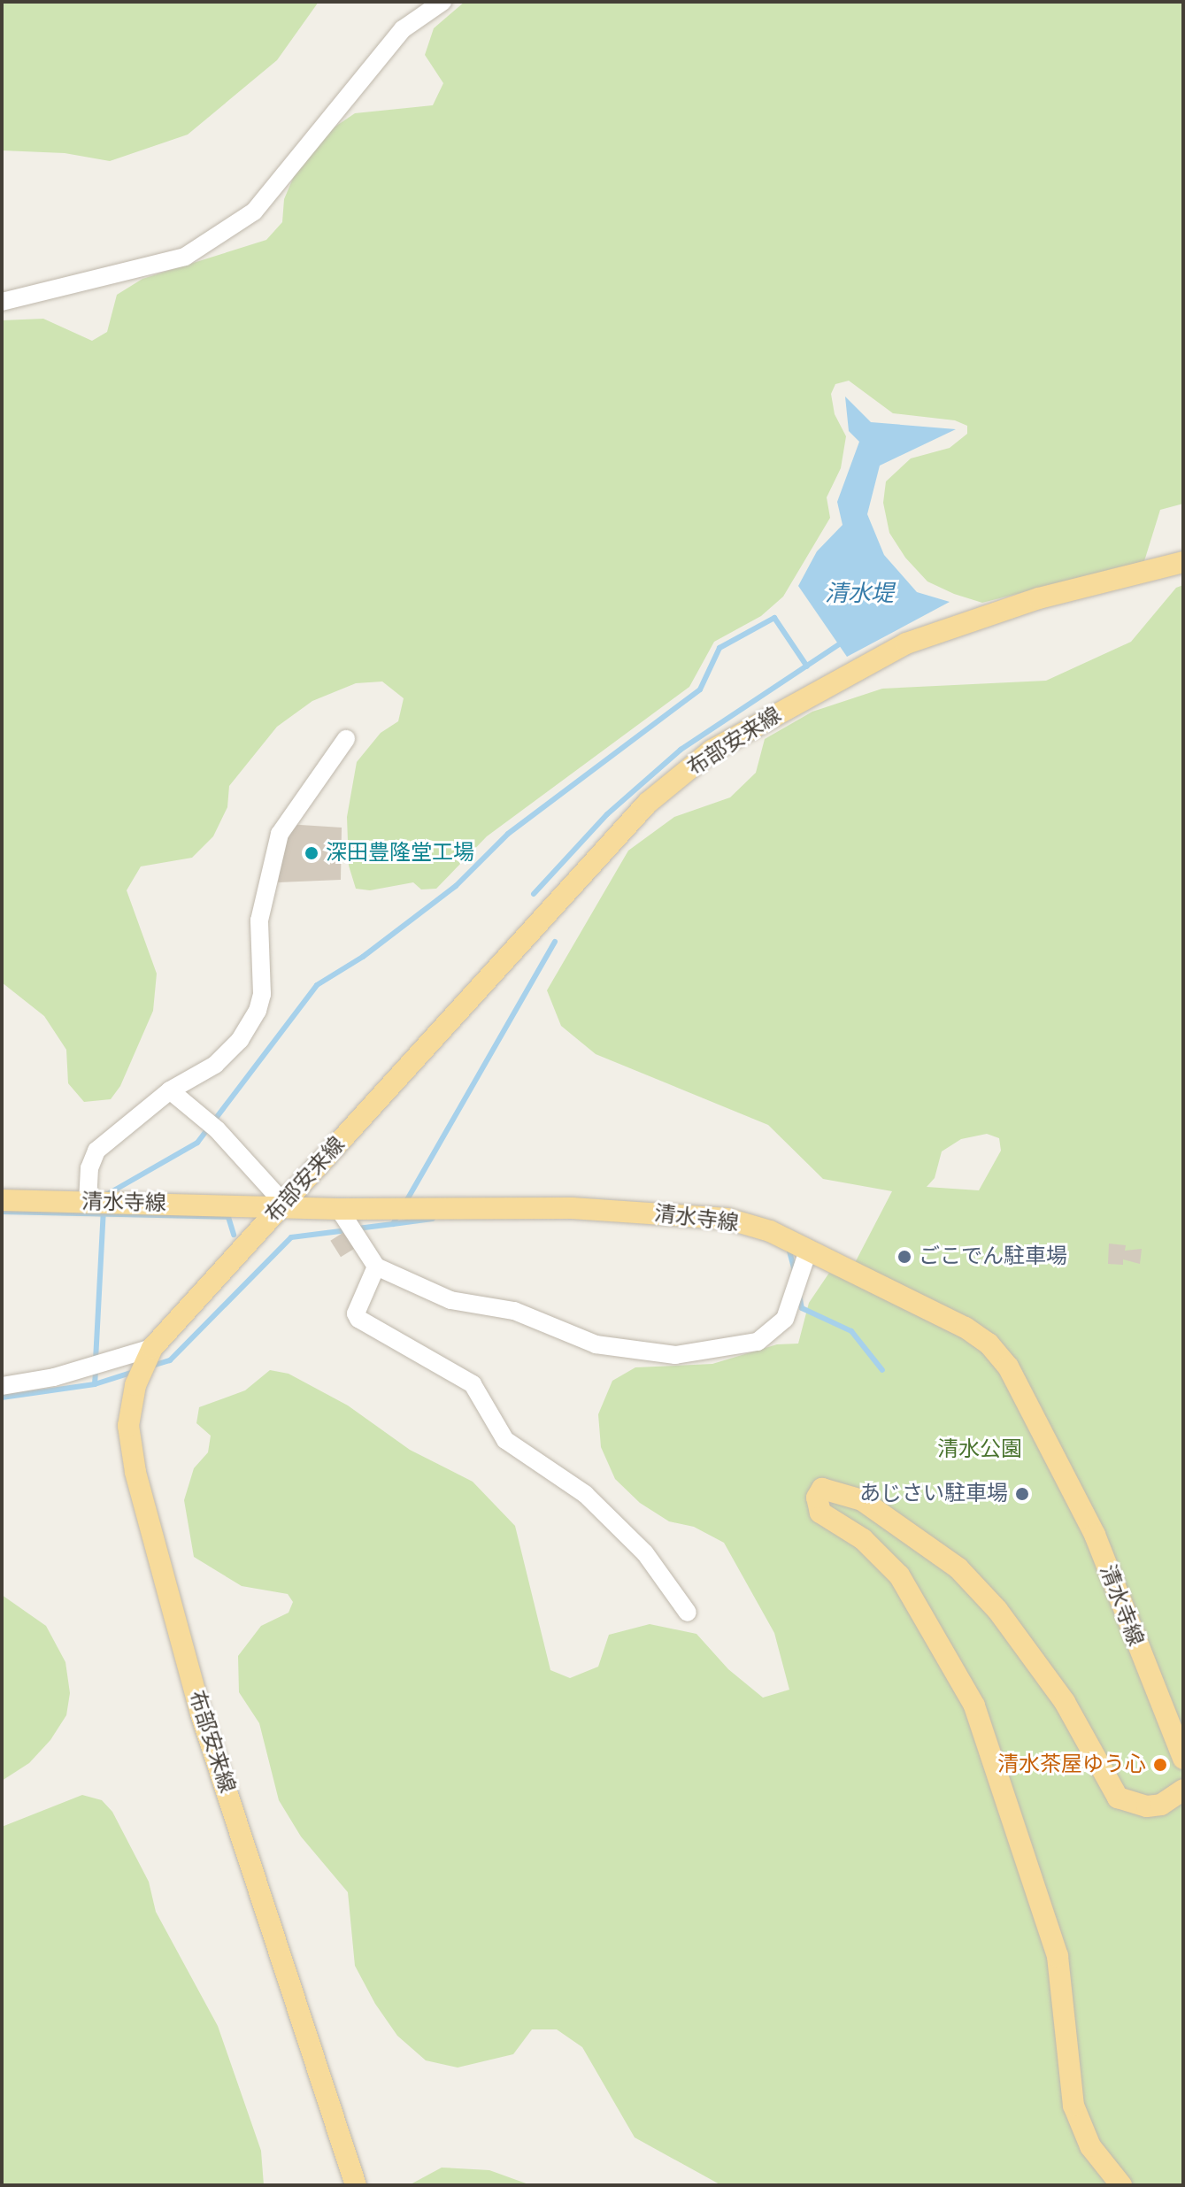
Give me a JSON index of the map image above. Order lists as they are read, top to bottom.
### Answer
{
  "streets": {
    "main road": ["布部安来線", "清水寺線"]
  },
  "crossings": [
    ["布部安来線", "清水寺線"]
  ],
  "water": ["清水堤"],
  "parks": ["清水公園"],
  "places": [
    "深田豊隆堂工場",
    "ごこでん駐車場",
    "あじさい駐車場",
    "清水茶屋ゆう心"
  ]
}
